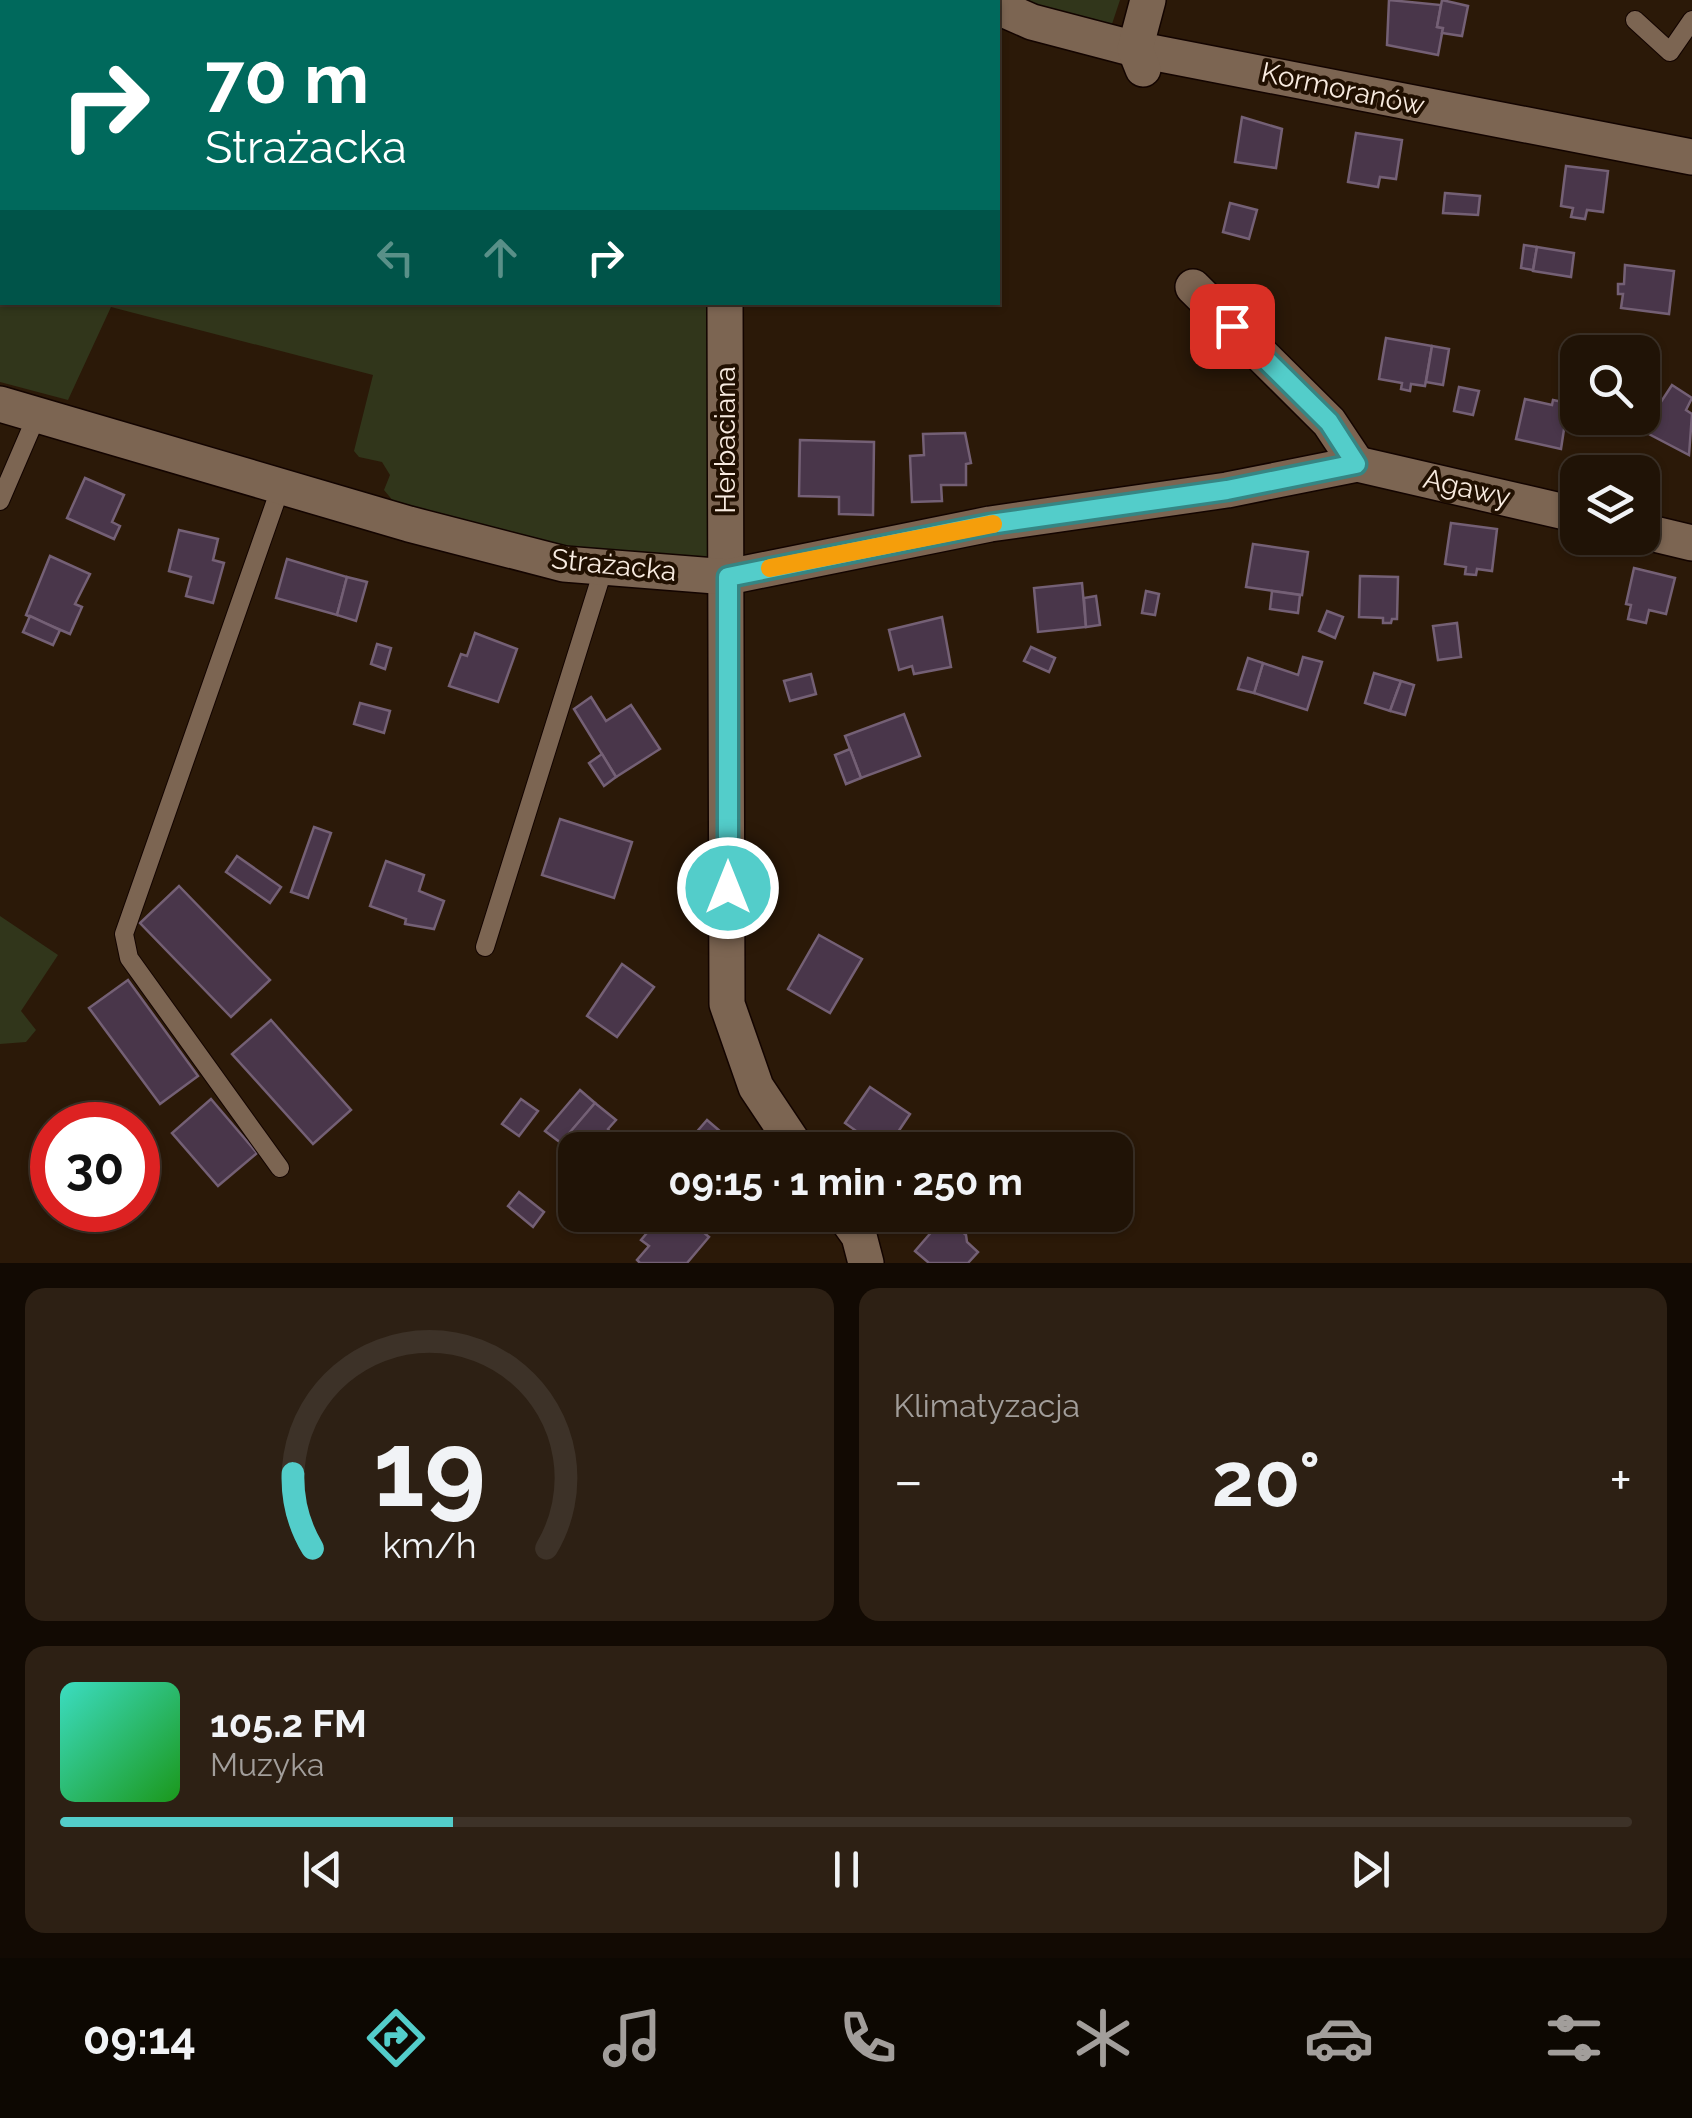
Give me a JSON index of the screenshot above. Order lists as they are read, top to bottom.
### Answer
{
  "streets": {
    "street": [
      "Kormoranów",
      "Herbaciana",
      "Agawy",
      "Strażacka"
    ]
  },
  "crossings": [
    ["Herbaciana", "Strażacka"],
    ["Agawy", "Strażacka"]
  ],
  "page": {
    "turn": ["70 m", "Strażacka"],
    "limit": "30",
    "trip": "09:15 · 1 min · 250 m",
    "tile": "Klimatyzacja",
    "heat": ["−", "20°", "+"],
    "song": ["105.2 FM", "Muzyka"],
    "tabs": "09:14",
    "gauge": ["19", "km/h"]
  }
}
